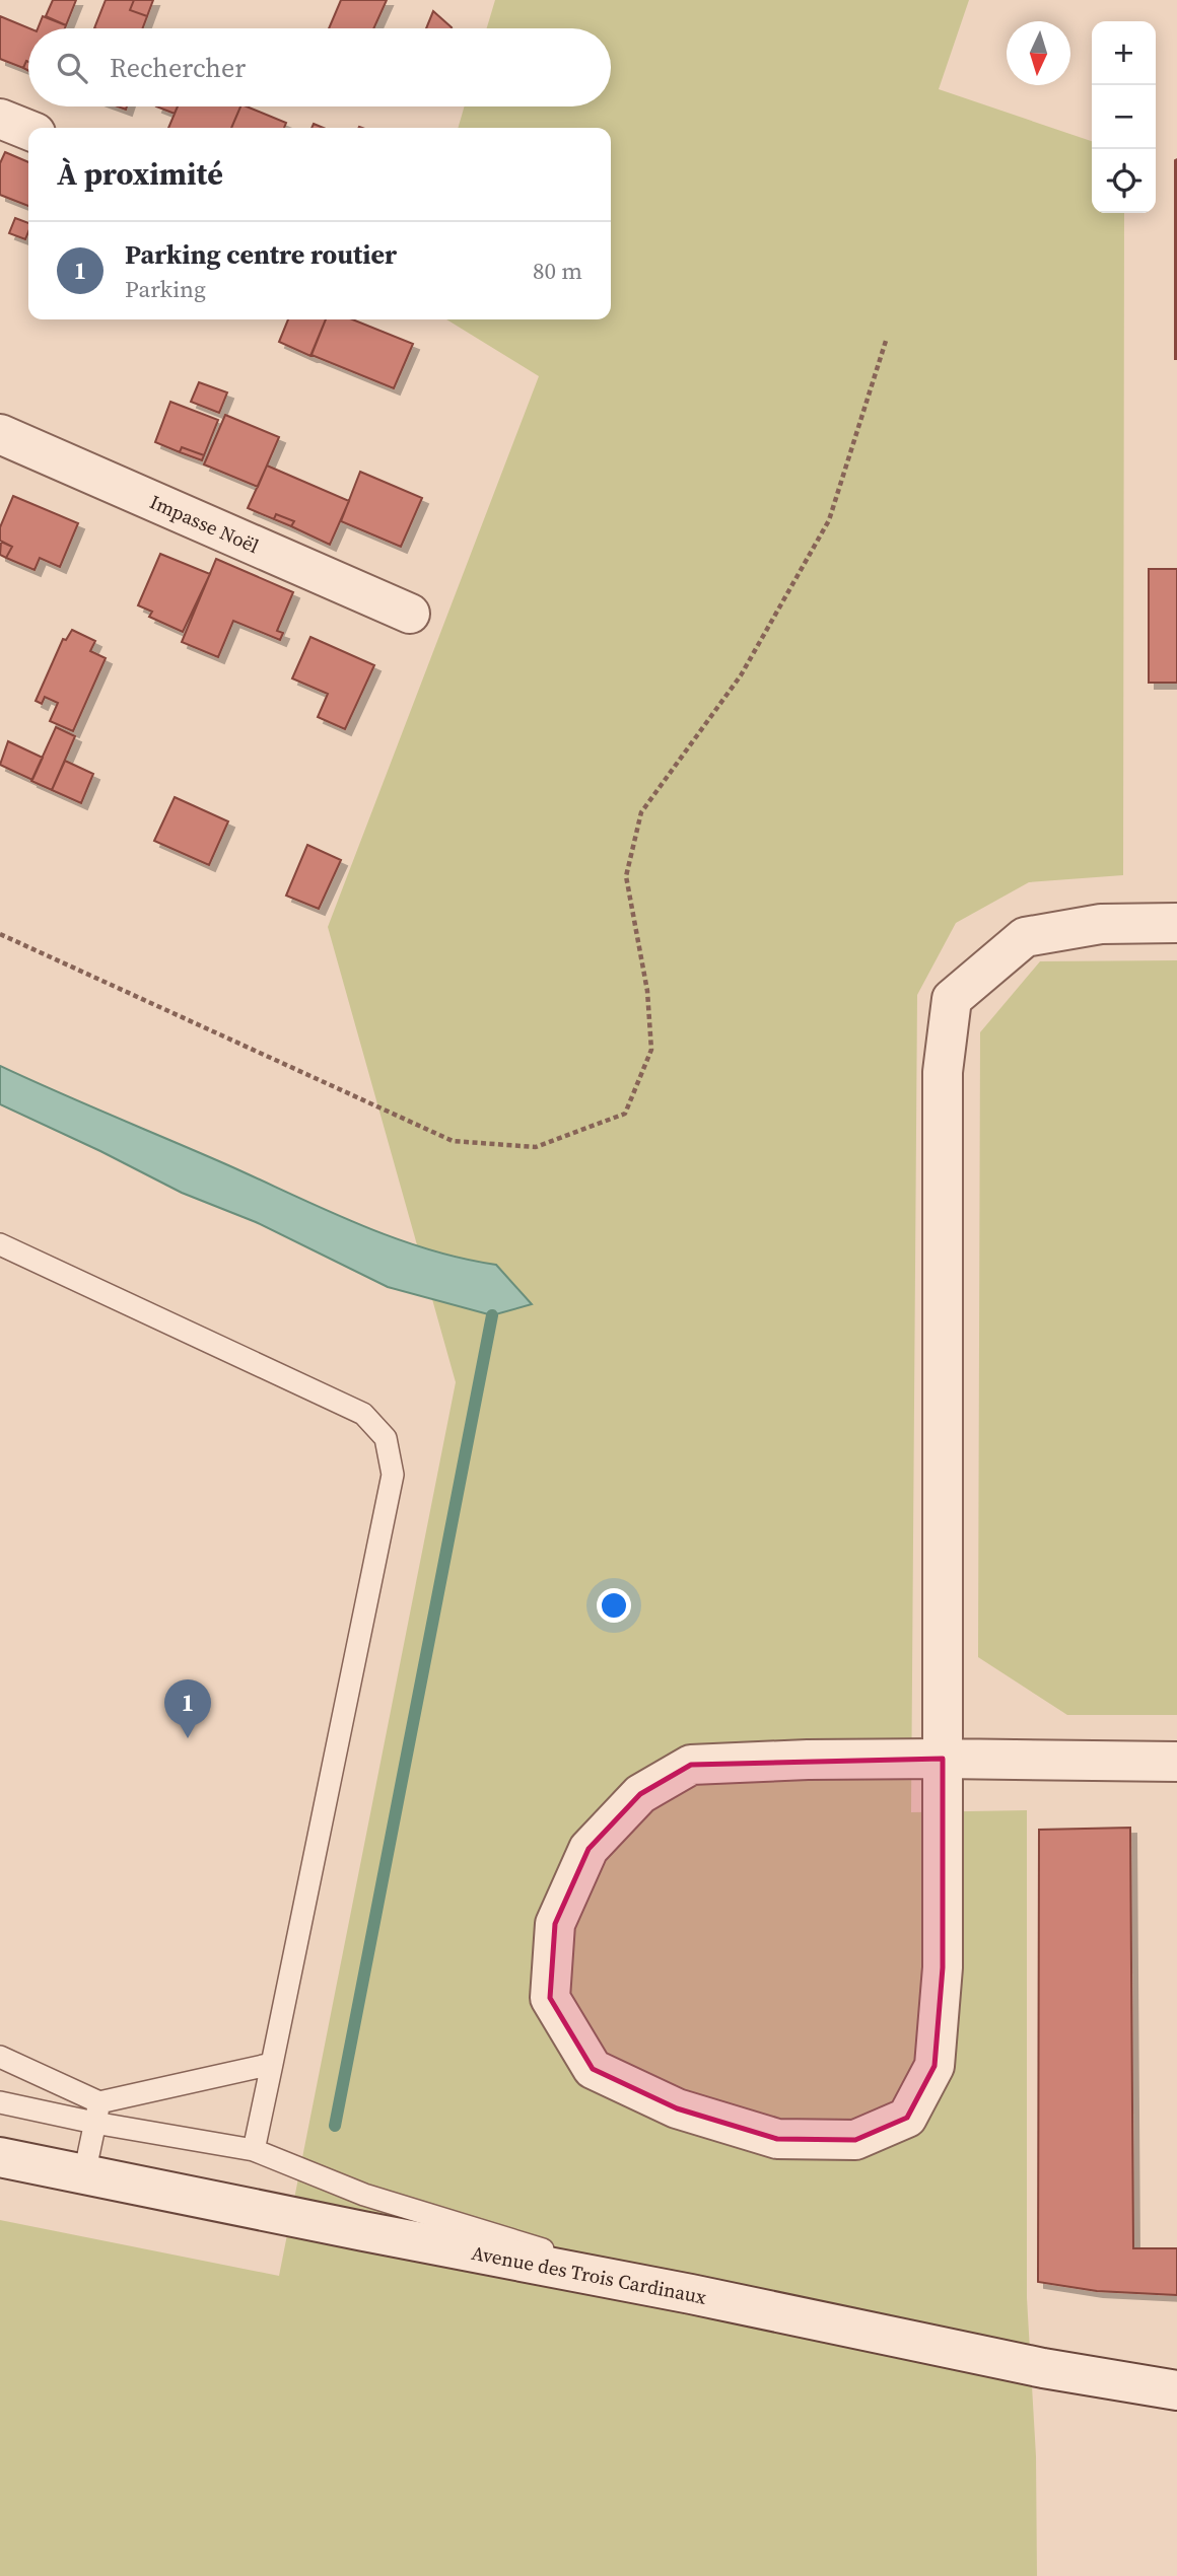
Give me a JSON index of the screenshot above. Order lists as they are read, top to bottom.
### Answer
{
  "streets": {
    "street": ["Impasse Noël", "Avenue des Trois Cardinaux"]
  },
  "north": "bottom",
  "page": {
    "map_buttons": ["+", "−"],
    "search": "Rechercher",
    "heading": "À proximité",
    "list": [
      {
        "mark": "1",
        "name": "Parking centre routier",
        "note": "Parking",
        "value": "80 m"
      }
    ],
    "pins": "1"
  }
}
